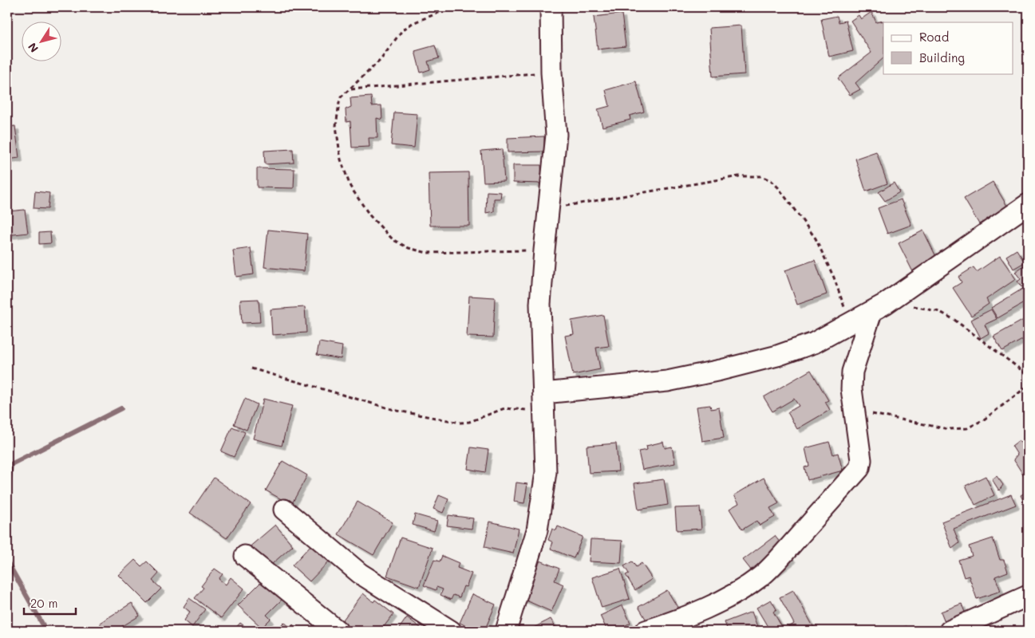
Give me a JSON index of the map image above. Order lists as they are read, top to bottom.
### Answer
{
  "legend": ["Road", "Building"],
  "scale_bar": "20 m",
  "north": "bottom left"
}
